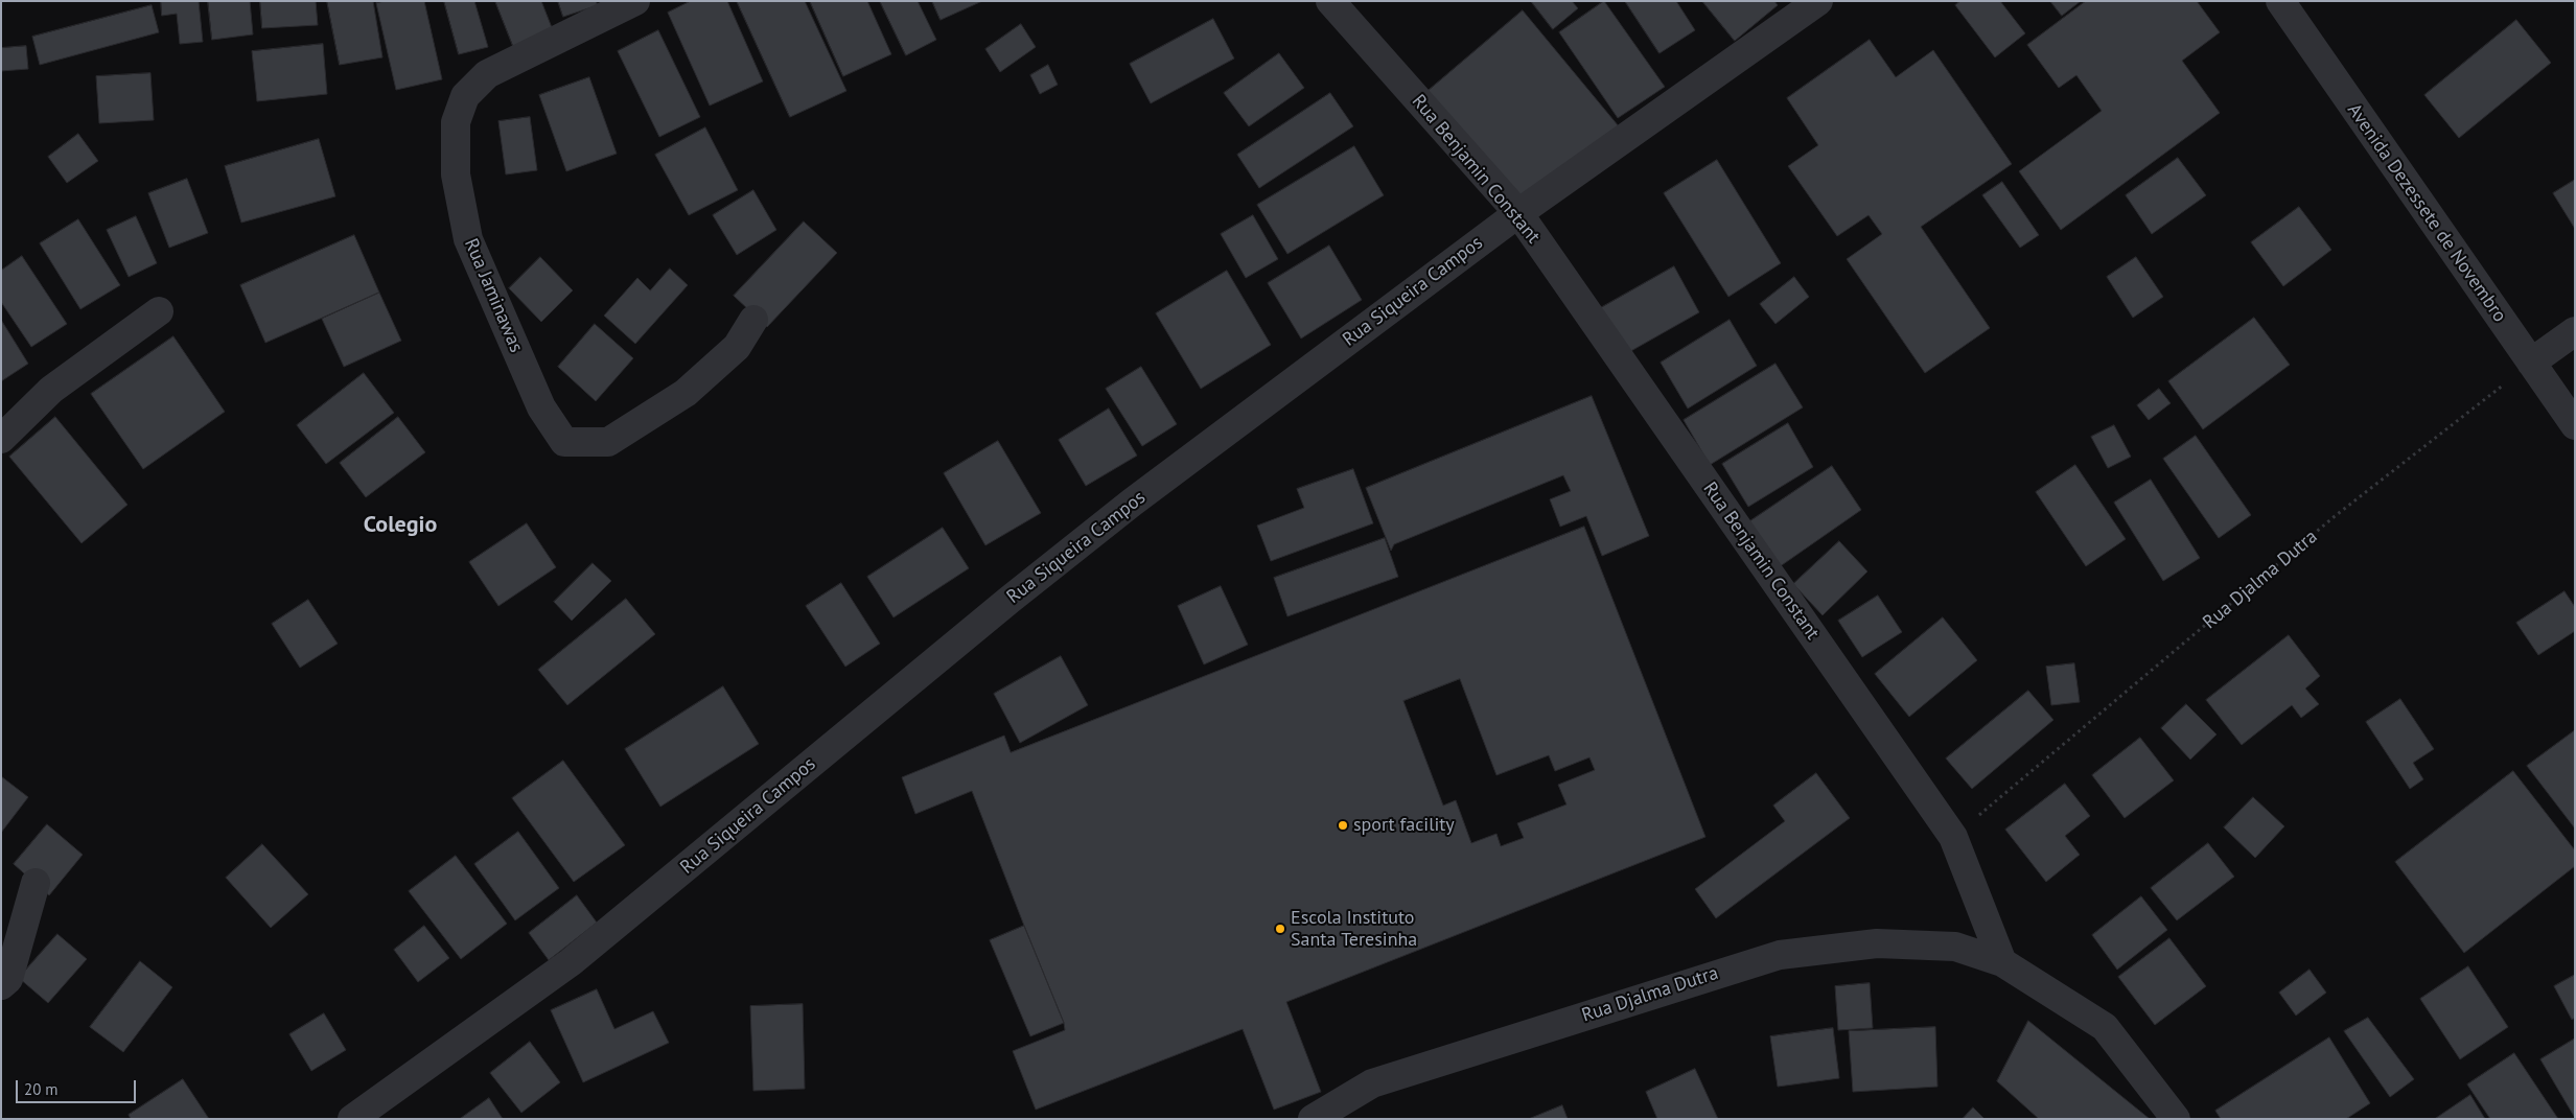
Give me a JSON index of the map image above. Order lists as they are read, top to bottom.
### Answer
{
  "streets": {
    "street": [
      "Rua Benjamin Constant",
      "Avenida Dezessete de Novembro",
      "Rua Siqueira Campos",
      "Rua Jaminawas",
      "Rua Djalma Dutra"
    ]
  },
  "crossings": [
    ["Rua Benjamin Constant", "Rua Siqueira Campos"],
    ["Rua Benjamin Constant", "Rua Djalma Dutra"],
    ["Avenida Dezessete de Novembro", "Rua Djalma Dutra"]
  ],
  "districts": ["Colegio"],
  "places": ["sport facility", "Escola Instituto Santa Teresinha"],
  "scale_bar": "20 m"
}
